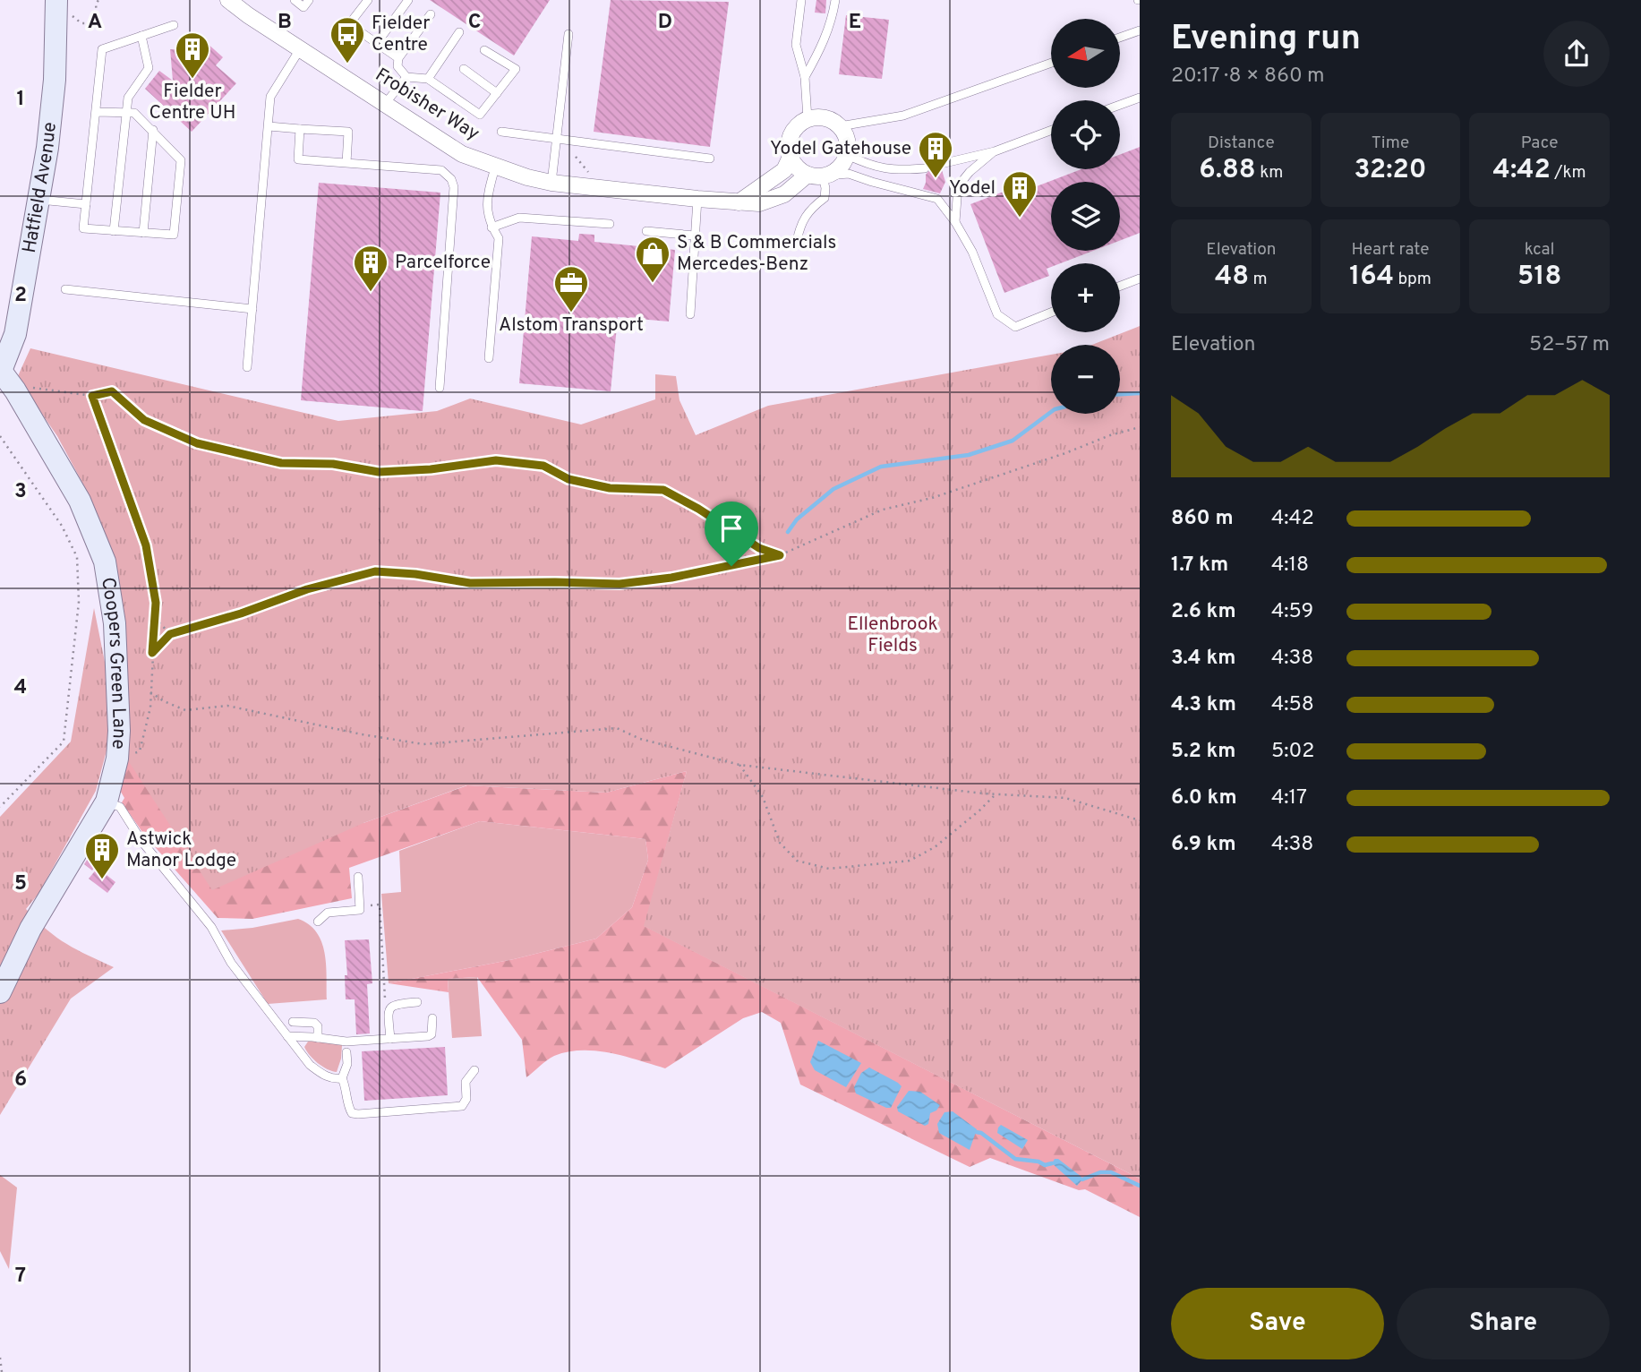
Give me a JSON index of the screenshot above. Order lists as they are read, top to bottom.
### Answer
{
  "streets": {
    "street": ["Frobisher Way", "Hatfield Avenue", "Coopers Green Lane"]
  },
  "crossings": [
    ["Hatfield Avenue", "Coopers Green Lane"]
  ],
  "parks": ["Ellenbrook Fields"],
  "places": {
    "bus stop": ["Fielder Centre"],
    "building": [
      "Fielder Centre UH",
      "Yodel Gatehouse",
      "Yodel",
      "Parcelforce",
      "Astwick Manor Lodge"
    ],
    "shop": ["S & B Commercials Mercedes-Benz"],
    "office": ["Alstom Transport"]
  },
  "north": "left",
  "page": {
    "heading": ["Evening run", "20:17 · 8 × 860 m"],
    "map_buttons": ["+", "−"],
    "stats": [
      ["Distance", "6.88 km"],
      ["Time", "32:20"],
      ["Pace", "4:42 /km"],
      ["Elevation", "48 m"],
      ["Heart rate", "164 bpm"],
      ["kcal", "518"]
    ],
    "chart": ["Elevation", "52–57 m"],
    "list": [
      {
        "name": "860 m",
        "note": "4:42"
      },
      {
        "name": "1.7 km",
        "note": "4:18"
      },
      {
        "name": "2.6 km",
        "note": "4:59"
      },
      {
        "name": "3.4 km",
        "note": "4:38"
      },
      {
        "name": "4.3 km",
        "note": "4:58"
      },
      {
        "name": "5.2 km",
        "note": "5:02"
      },
      {
        "name": "6.0 km",
        "note": "4:17"
      },
      {
        "name": "6.9 km",
        "note": "4:38"
      }
    ],
    "buttons": ["Save", "Share"]
  },
  "grid": {
    "columns": [
      "A",
      "B",
      "C",
      "D",
      "E"
    ],
    "rows": [
      "1",
      "2",
      "3",
      "4",
      "5",
      "6",
      "7"
    ]
  }
}
